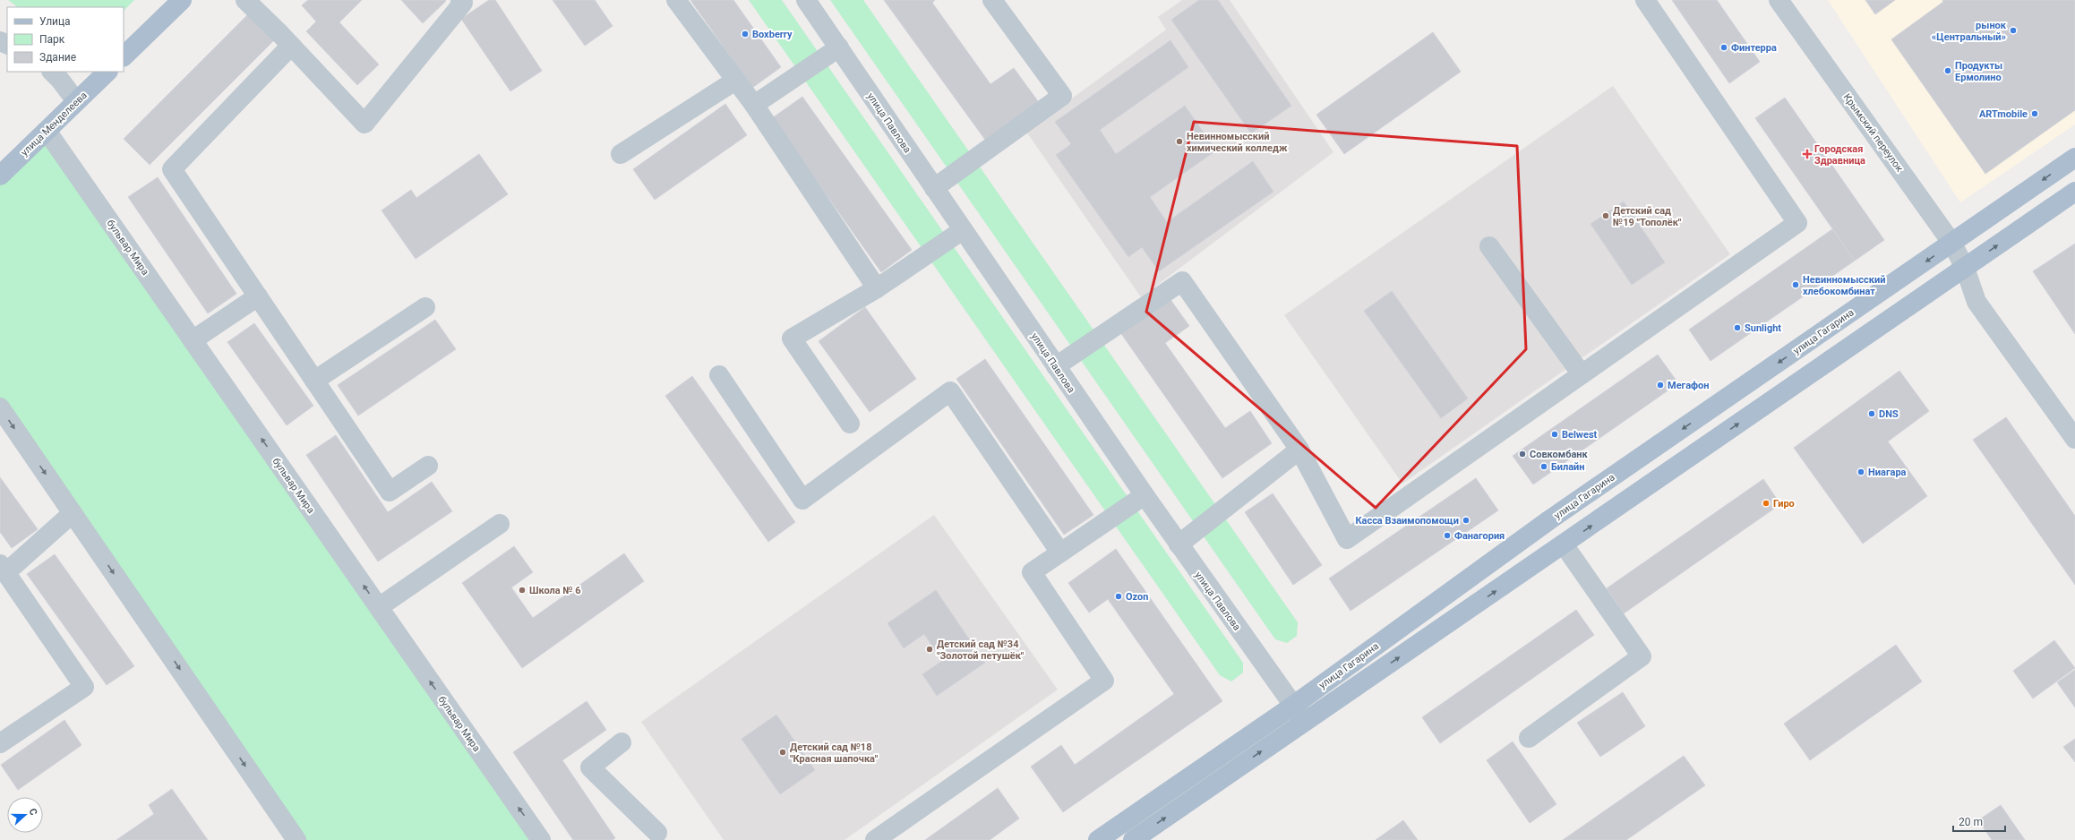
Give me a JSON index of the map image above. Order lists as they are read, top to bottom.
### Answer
{
  "streets": {
    "main road": ["улица Менделеева", "улица Гагарина"],
    "street": ["улица Павлова", "Крымский переулок", "бульвар Мира"]
  },
  "crossings": [
    ["улица Павлова", "улица Гагарина"],
    ["улица Менделеева", "бульвар Мира"],
    ["Крымский переулок", "улица Гагарина"]
  ],
  "one_way": ["бульвар Мира"],
  "places": {
    "other": [
      "рынок «Центральный»",
      "Boxberry",
      "Финтерра",
      "Продукты Ермолино",
      "ARTmobile",
      "Невинномысский химический колледж",
      "Детский сад №19 \"Тополёк\"",
      "Невинномысский хлебокомбинат",
      "Sunlight",
      "Мегафон",
      "DNS",
      "Belwest",
      "Совкомбанк",
      "Билайн",
      "Ниагара",
      "Гиро",
      "Касса Взаимопомощи",
      "Фанагория",
      "Школа № 6",
      "Ozon",
      "Детский сад №34 \"Золотой петушёк\"",
      "Детский сад №18 \"Красная шапочка\""
    ],
    "health": ["Городская Здравница"]
  },
  "legend": ["Улица", "Парк", "Здание"],
  "scale_bar": "20 m",
  "north": "right"
}
